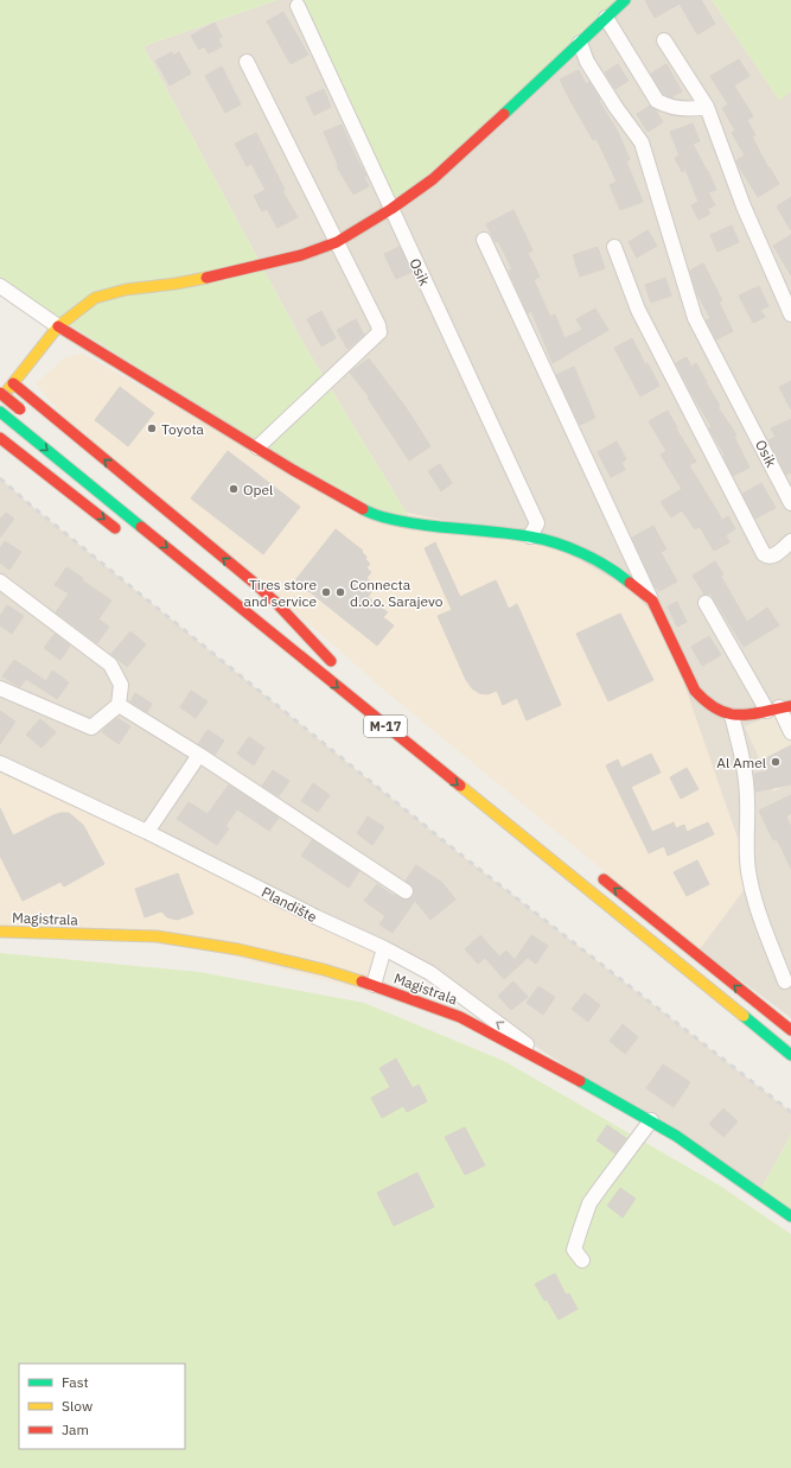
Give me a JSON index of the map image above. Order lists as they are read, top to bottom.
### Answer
{
  "streets": {
    "main road": ["M-17", "Magistrala"],
    "street": ["Osik", "Plandište"]
  },
  "crossings": [
    ["Plandište", "Magistrala"]
  ],
  "places": [
    "Toyota",
    "Opel",
    "Tires store and service",
    "Connecta d.o.o. Sarajevo",
    "Al Amel"
  ],
  "legend": ["Fast", "Slow", "Jam"]
}
